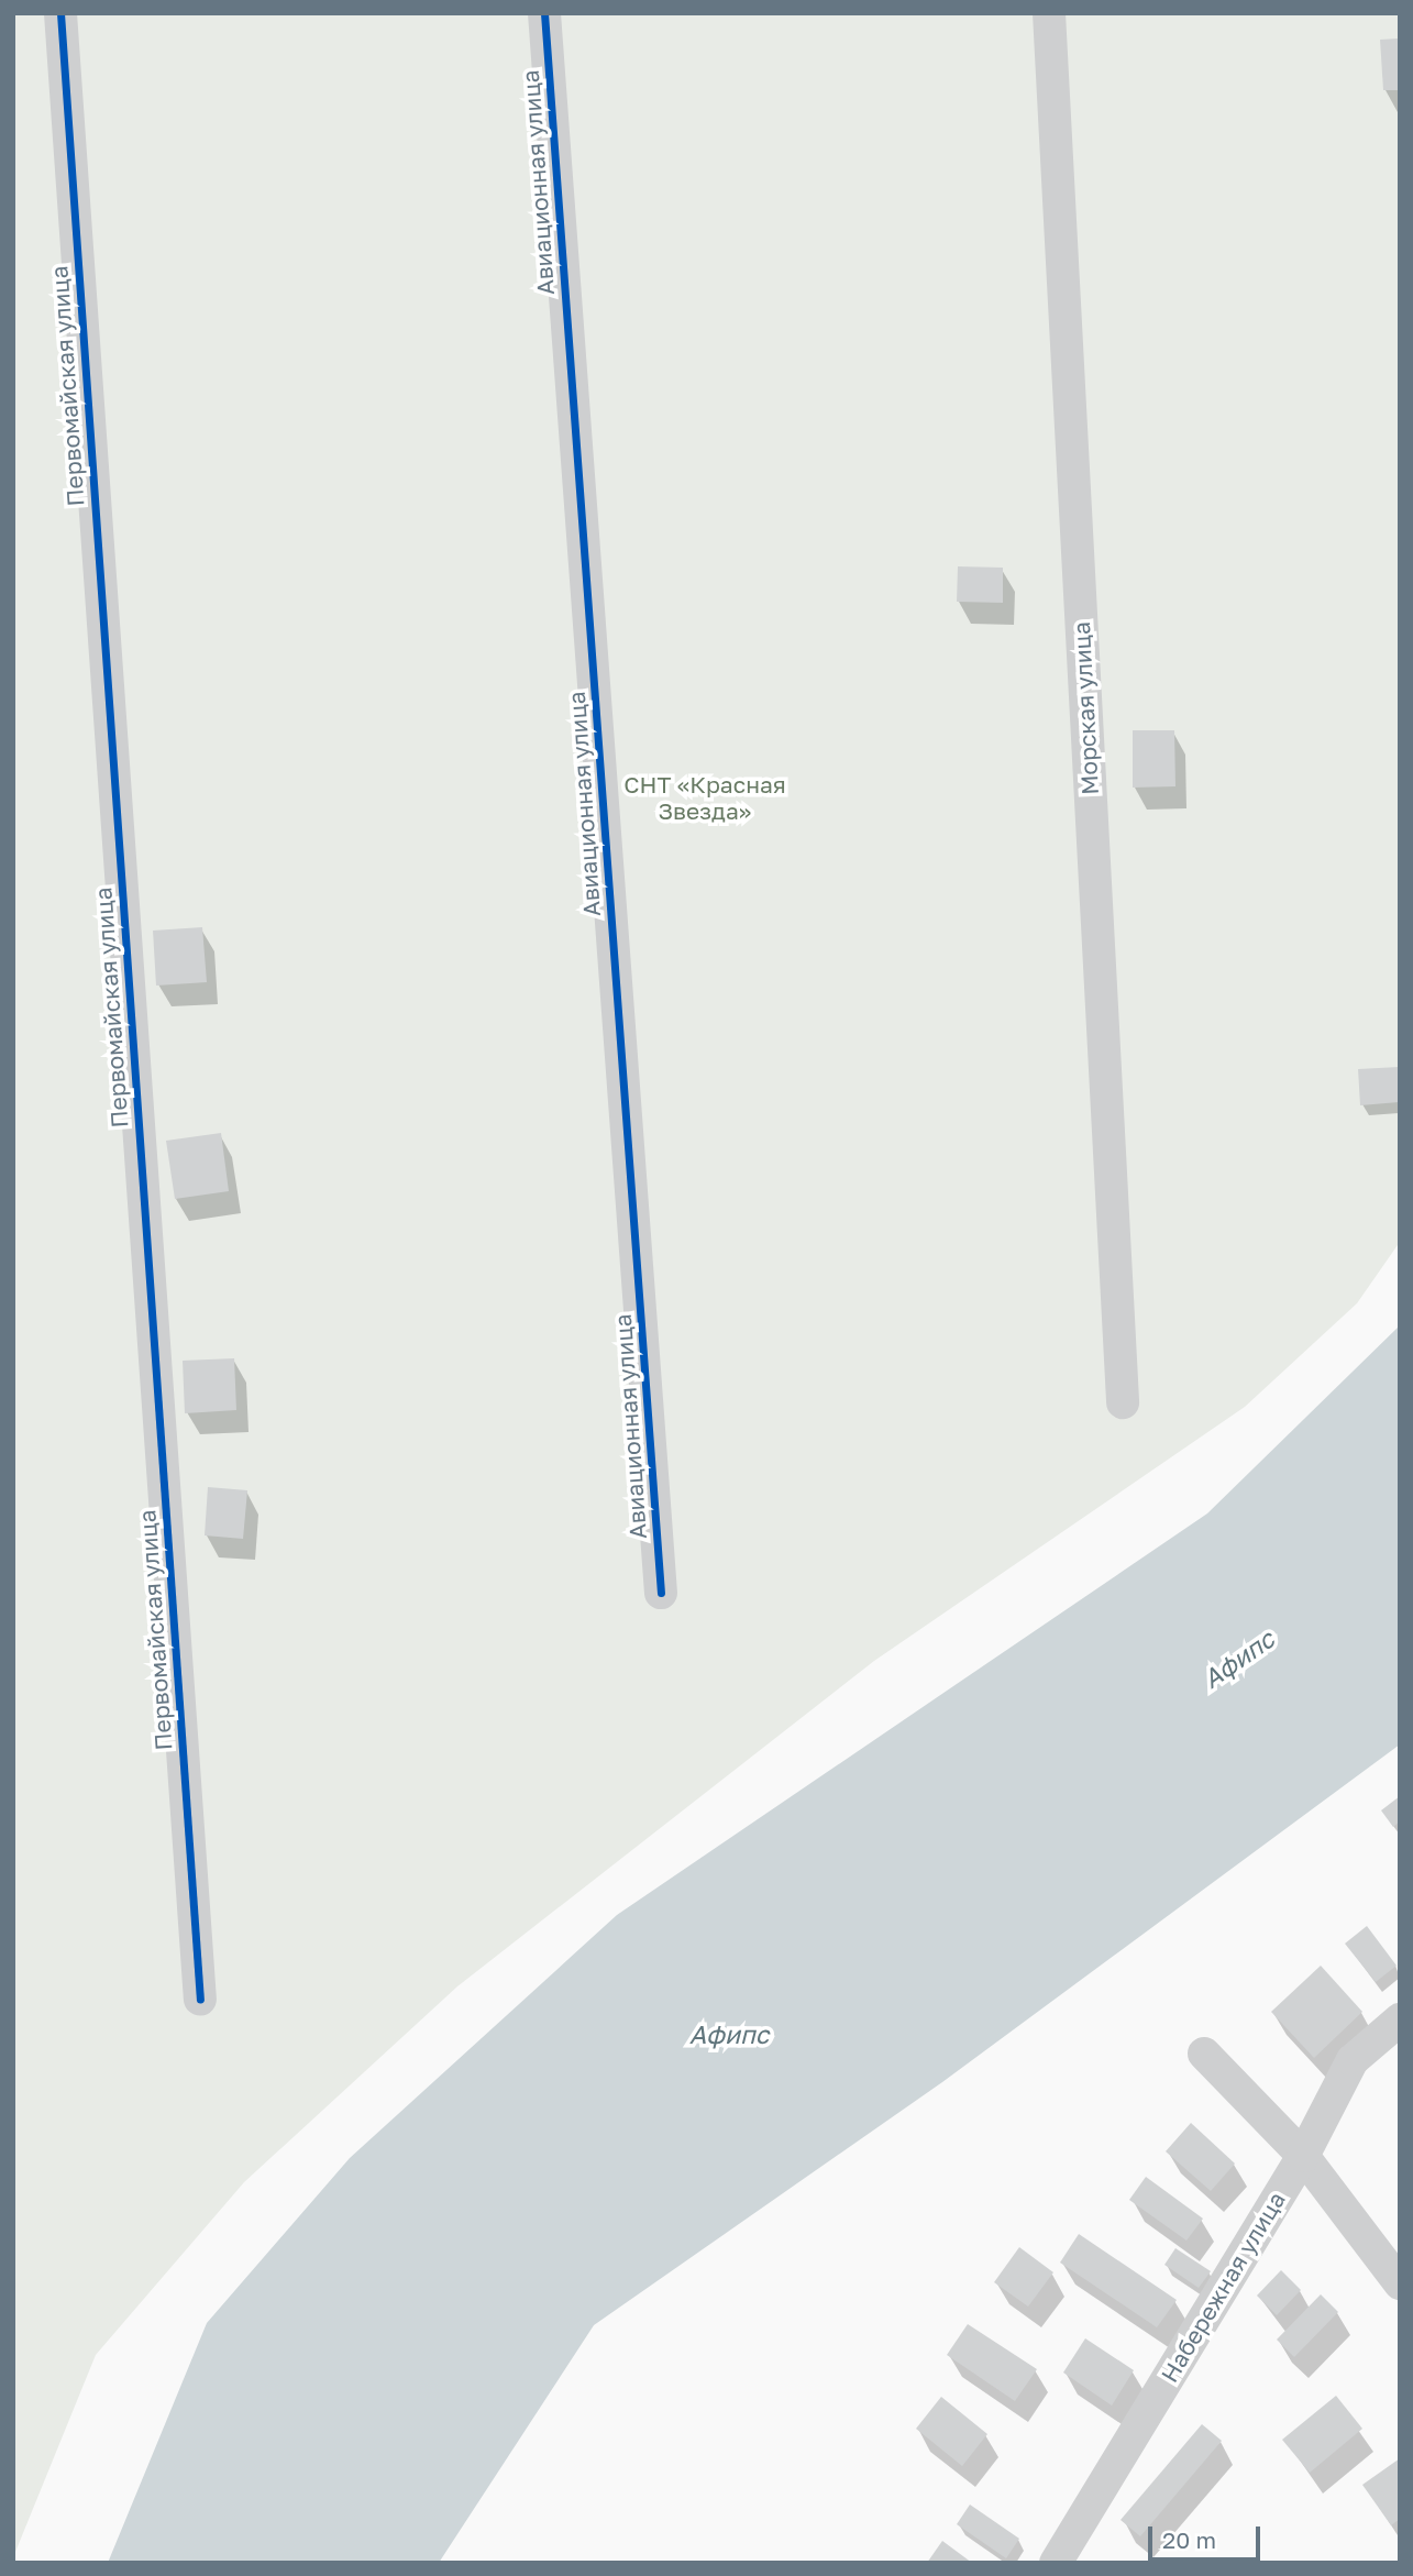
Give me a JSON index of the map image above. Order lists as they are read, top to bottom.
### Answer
{
  "streets": {
    "street": [
      "Авиационная улица",
      "Первомайская улица",
      "Морская улица",
      "Набережная улица"
    ]
  },
  "water": ["Афипс"],
  "parks": ["СНТ «Красная Звезда»"],
  "scale_bar": "20 m"
}
